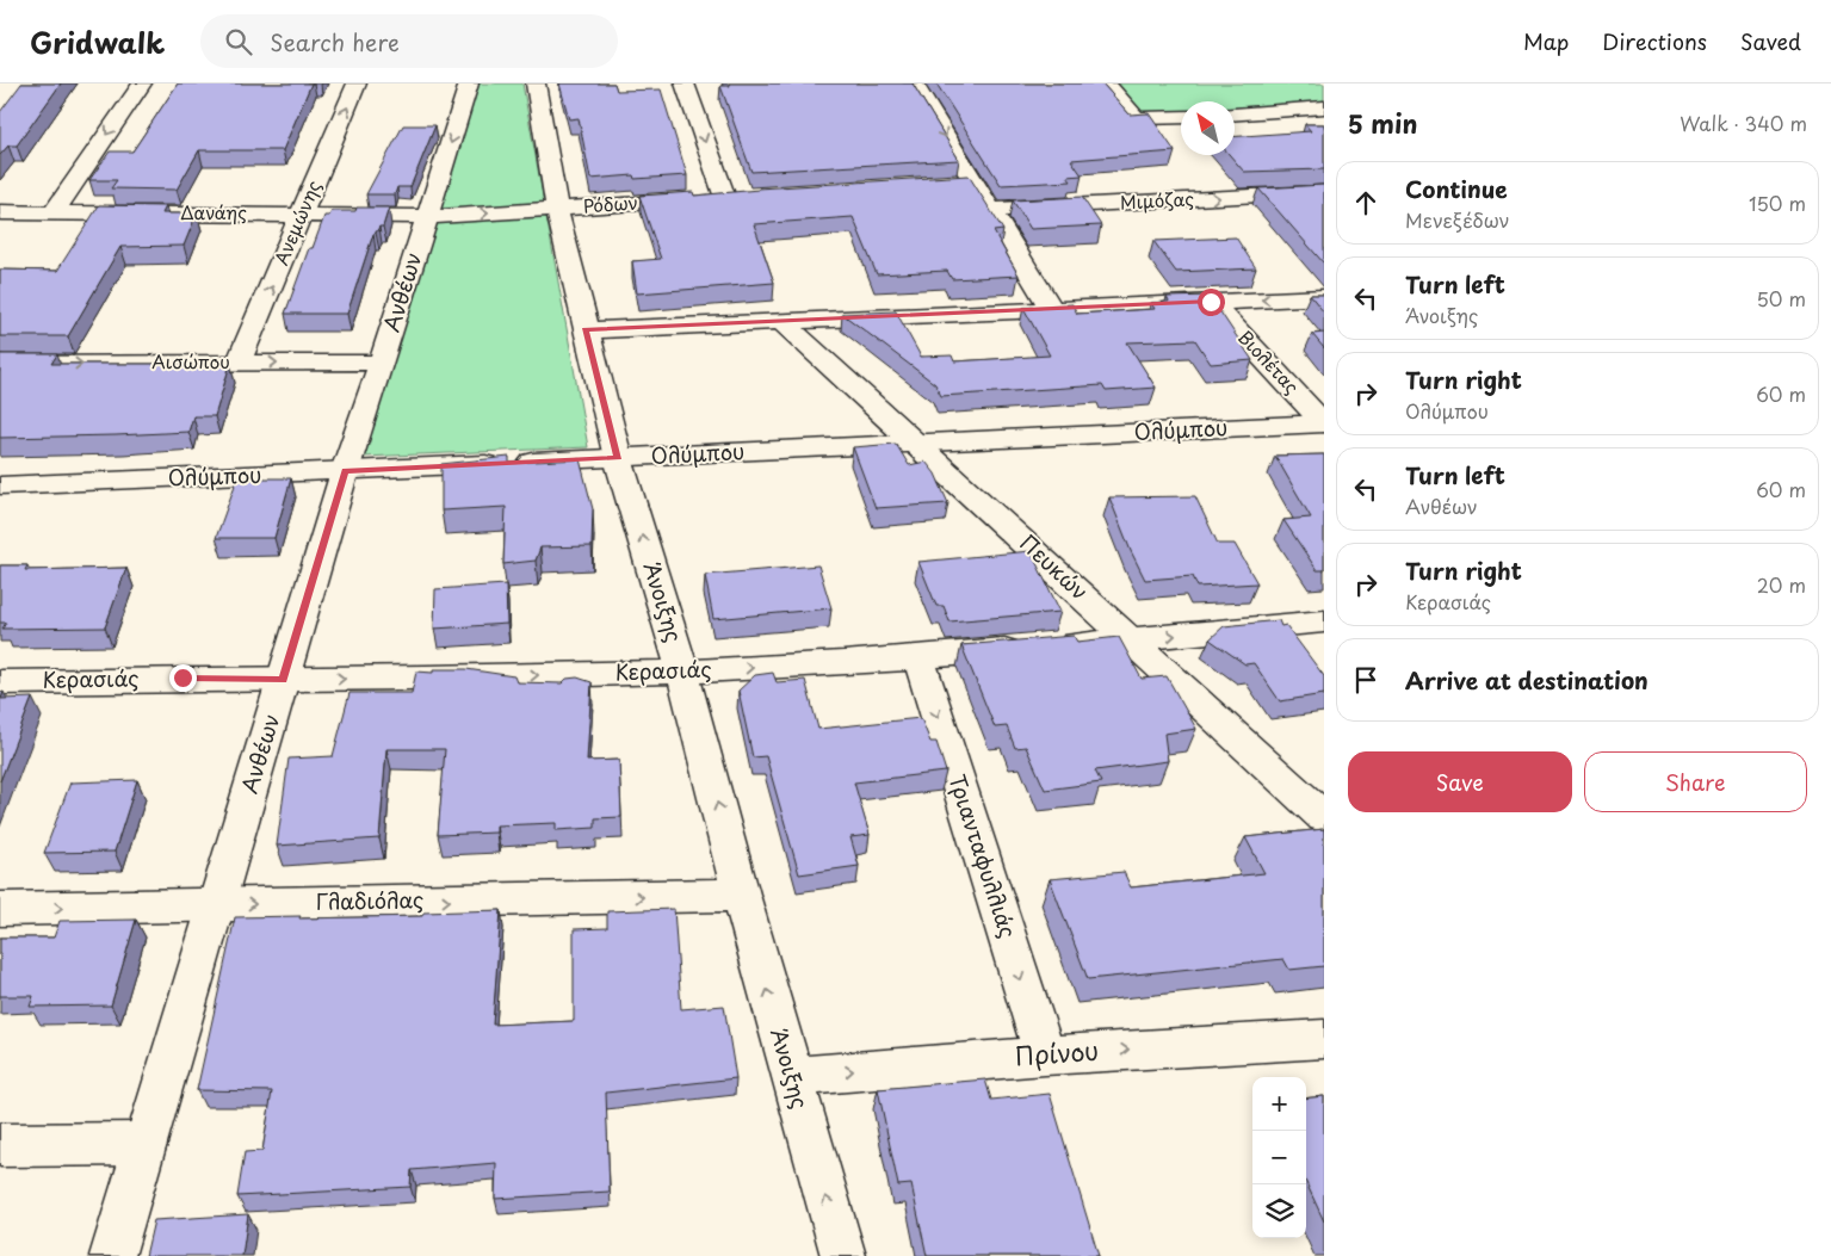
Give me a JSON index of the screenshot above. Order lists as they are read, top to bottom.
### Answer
{
  "streets": {
    "street": [
      "Μιμόζας",
      "Ρόδων",
      "Δανάης",
      "Ανεμώνης",
      "Ανθέων",
      "Αισώπου",
      "Βιολέτας",
      "Ολύμπου",
      "Πευκών",
      "Άνοιξης",
      "Κερασιάς",
      "Τριανταφυλλιάς",
      "Γλαδιόλας",
      "Πρίνου"
    ]
  },
  "crossings": [
    ["Ρόδων", "Δανάης"],
    ["Ρόδων", "Ανθέων"],
    ["Ρόδων", "Άνοιξης"],
    ["Δανάης", "Ανεμώνης"],
    ["Δανάης", "Ανθέων"],
    ["Ανεμώνης", "Αισώπου"],
    ["Ανθέων", "Αισώπου"],
    ["Ανθέων", "Ολύμπου"],
    ["Ανθέων", "Κερασιάς"],
    ["Ανθέων", "Γλαδιόλας"],
    ["Βιολέτας", "Ολύμπου"],
    ["Ολύμπου", "Πευκών"],
    ["Ολύμπου", "Άνοιξης"],
    ["Πευκών", "Κερασιάς"],
    ["Άνοιξης", "Κερασιάς"],
    ["Άνοιξης", "Γλαδιόλας"],
    ["Άνοιξης", "Πρίνου"],
    ["Κερασιάς", "Τριανταφυλλιάς"],
    ["Τριανταφυλλιάς", "Πρίνου"]
  ],
  "one_way": [
    "Ρόδων",
    "Αισώπου",
    "Άνοιξης",
    "Κερασιάς",
    "Τριανταφυλλιάς",
    "Γλαδιόλας",
    "Πρίνου"
  ],
  "north": "top left",
  "page": {
    "header": "Gridwalk",
    "search": "Search here",
    "nav": ["Map", "Directions", "Saved"],
    "heading": ["5 min", "Walk · 340 m"],
    "list": [
      ["Continue", "Μενεξέδων", "150 m"],
      ["Turn left", "Άνοιξης", "50 m"],
      ["Turn right", "Ολύμπου", "60 m"],
      ["Turn left", "Ανθέων", "60 m"],
      ["Turn right", "Κερασιάς", "20 m"],
      "Arrive at destination"
    ],
    "buttons": ["Save", "Share"],
    "map_buttons": ["+", "−"]
  }
}
